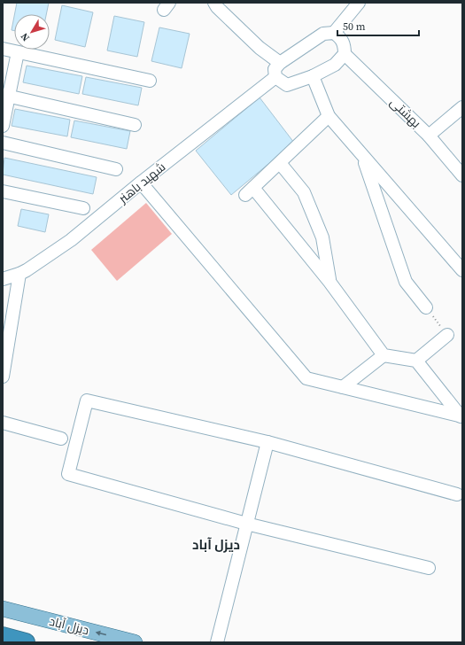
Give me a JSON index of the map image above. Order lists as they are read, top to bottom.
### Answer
{
  "streets": {
    "main road": ["دیزل آباد"],
    "street": ["بهشتی", "شهید باهنر"]
  },
  "one_way": ["دیزل آباد"],
  "districts": ["دیزل آباد"],
  "scale_bar": "50 m",
  "north": "bottom left"
}
